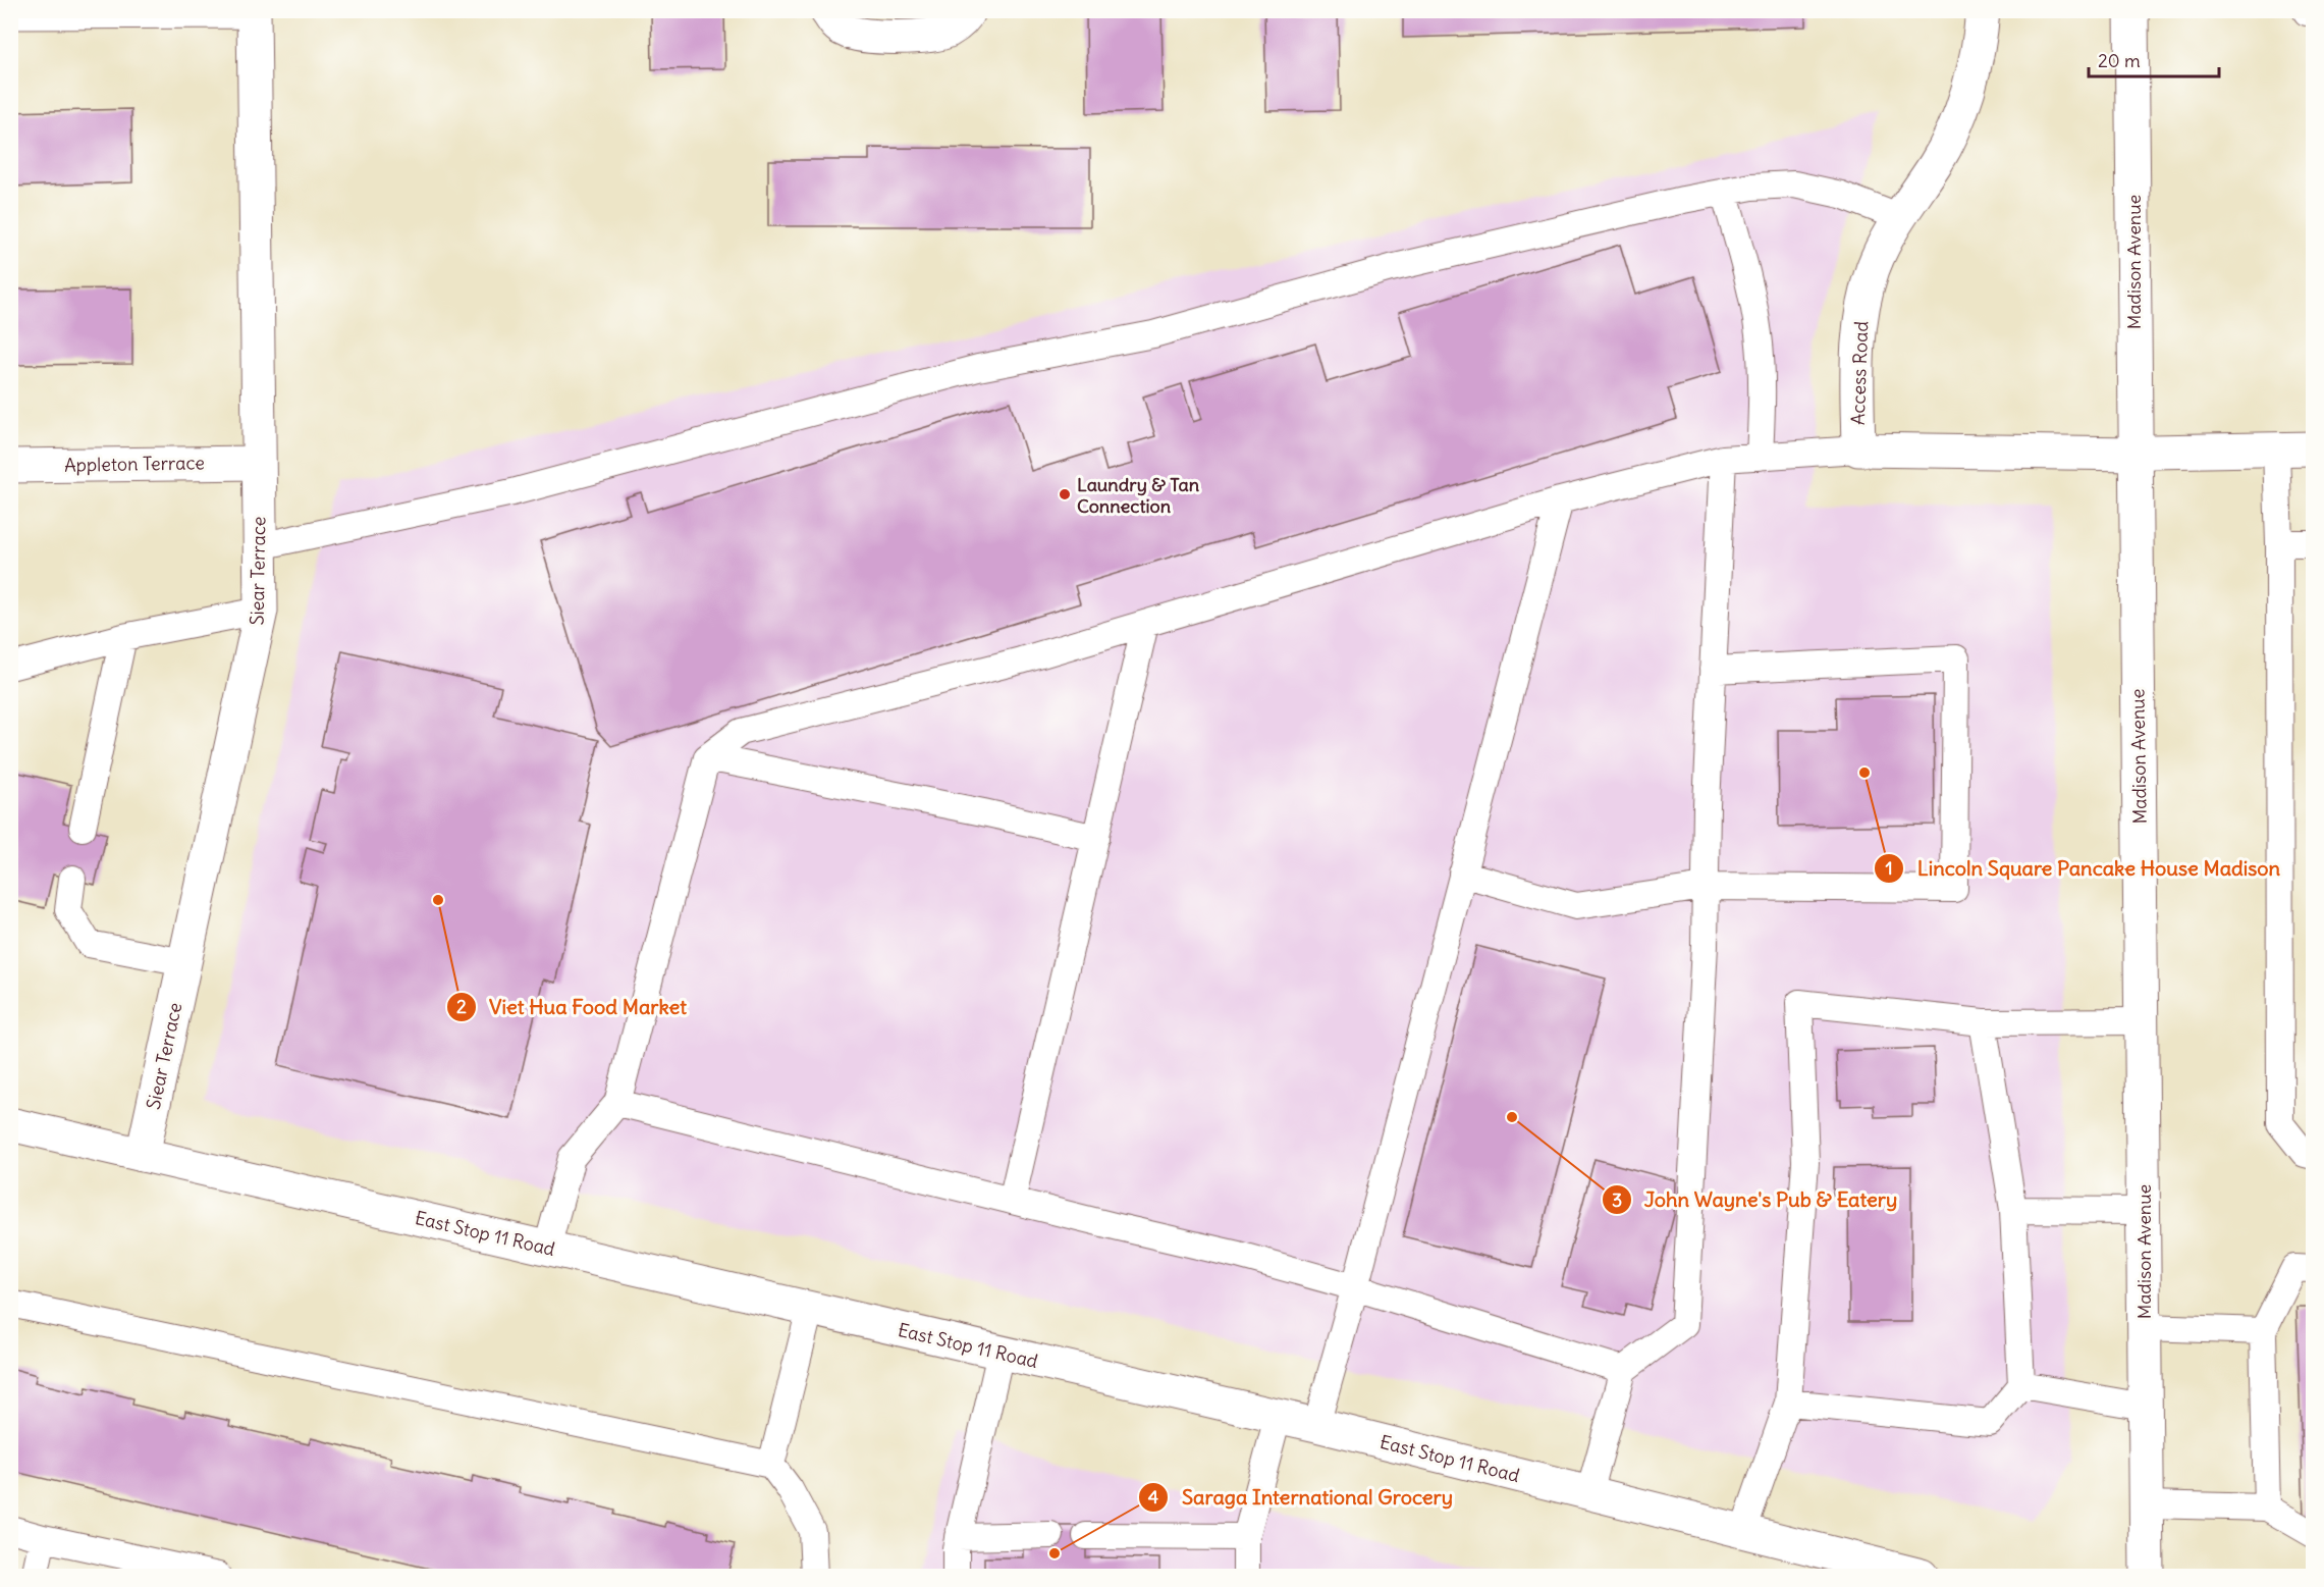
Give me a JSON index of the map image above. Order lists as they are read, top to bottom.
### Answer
{
  "streets": {
    "main road": [
      "Madison Avenue",
      "Access Road",
      "Appleton Terrace",
      "Siear Terrace",
      "East Stop 11 Road"
    ]
  },
  "crossings": [
    ["Madison Avenue", "Access Road"],
    ["Appleton Terrace", "Siear Terrace"],
    ["Siear Terrace", "East Stop 11 Road"]
  ],
  "places": [
    "Laundry & Tan Connection",
    "Lincoln Square Pancake House Madison",
    "Viet Hua Food Market",
    "John Wayne's Pub & Eatery",
    "Saraga International Grocery"
  ],
  "scale_bar": "20 m"
}
